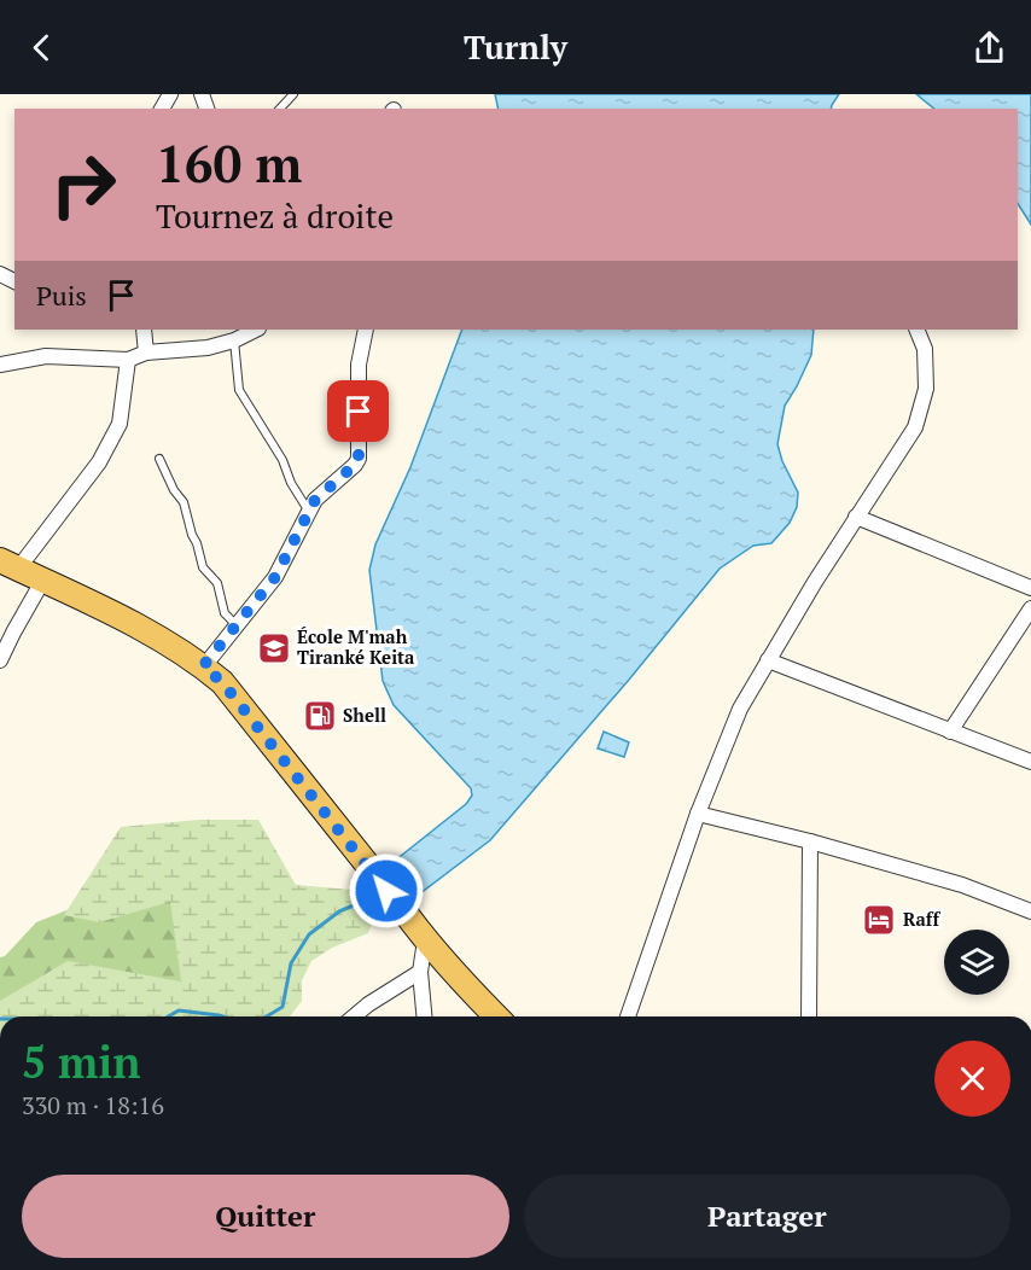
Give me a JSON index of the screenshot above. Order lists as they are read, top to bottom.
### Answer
{
  "places": {
    "school or university": ["École M'mah Tiranké Keita"],
    "fuel station": ["Shell"],
    "hotel": ["Raff"]
  },
  "page": {
    "header": "Turnly",
    "turn": ["160 m", "Tournez à droite"],
    "then": "Puis",
    "heading": ["5 min", "330 m · 18:16"],
    "buttons": ["Quitter", "Partager"]
  }
}
